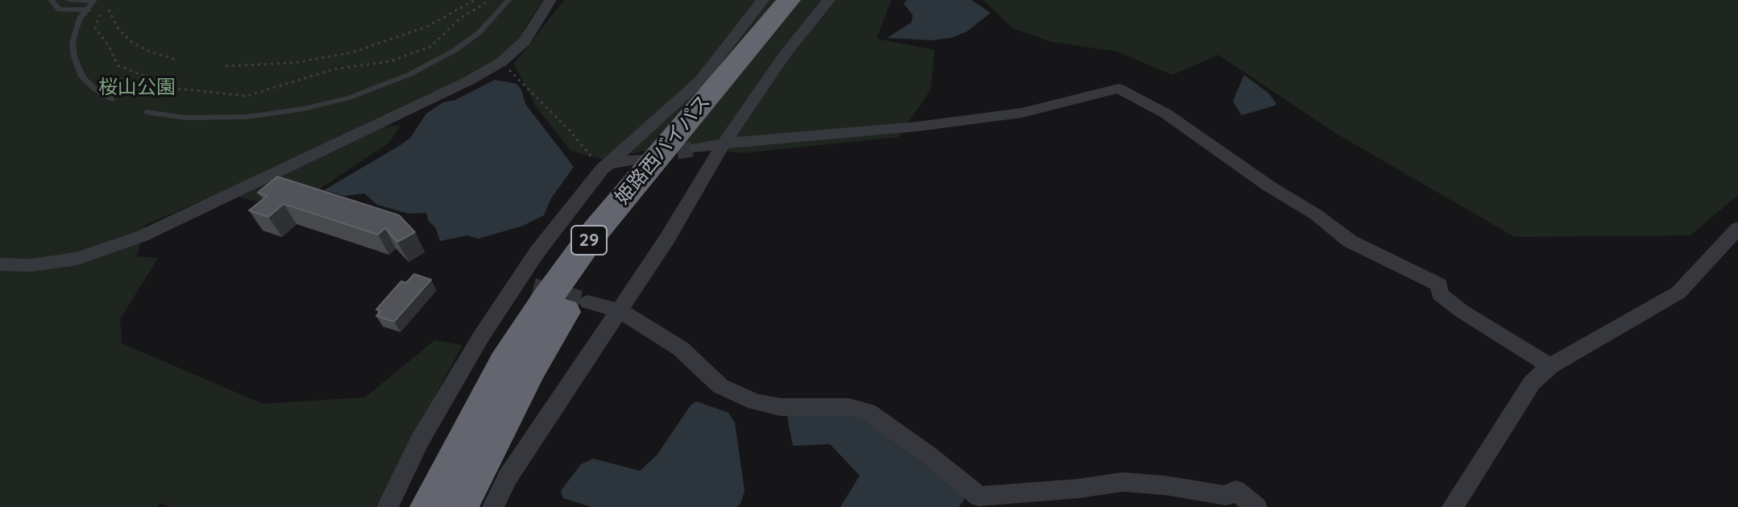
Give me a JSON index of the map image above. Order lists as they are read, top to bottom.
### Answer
{
  "streets": {
    "highway": ["姫路西バイパス", "29"]
  },
  "parks": ["桜山公園"]
}
